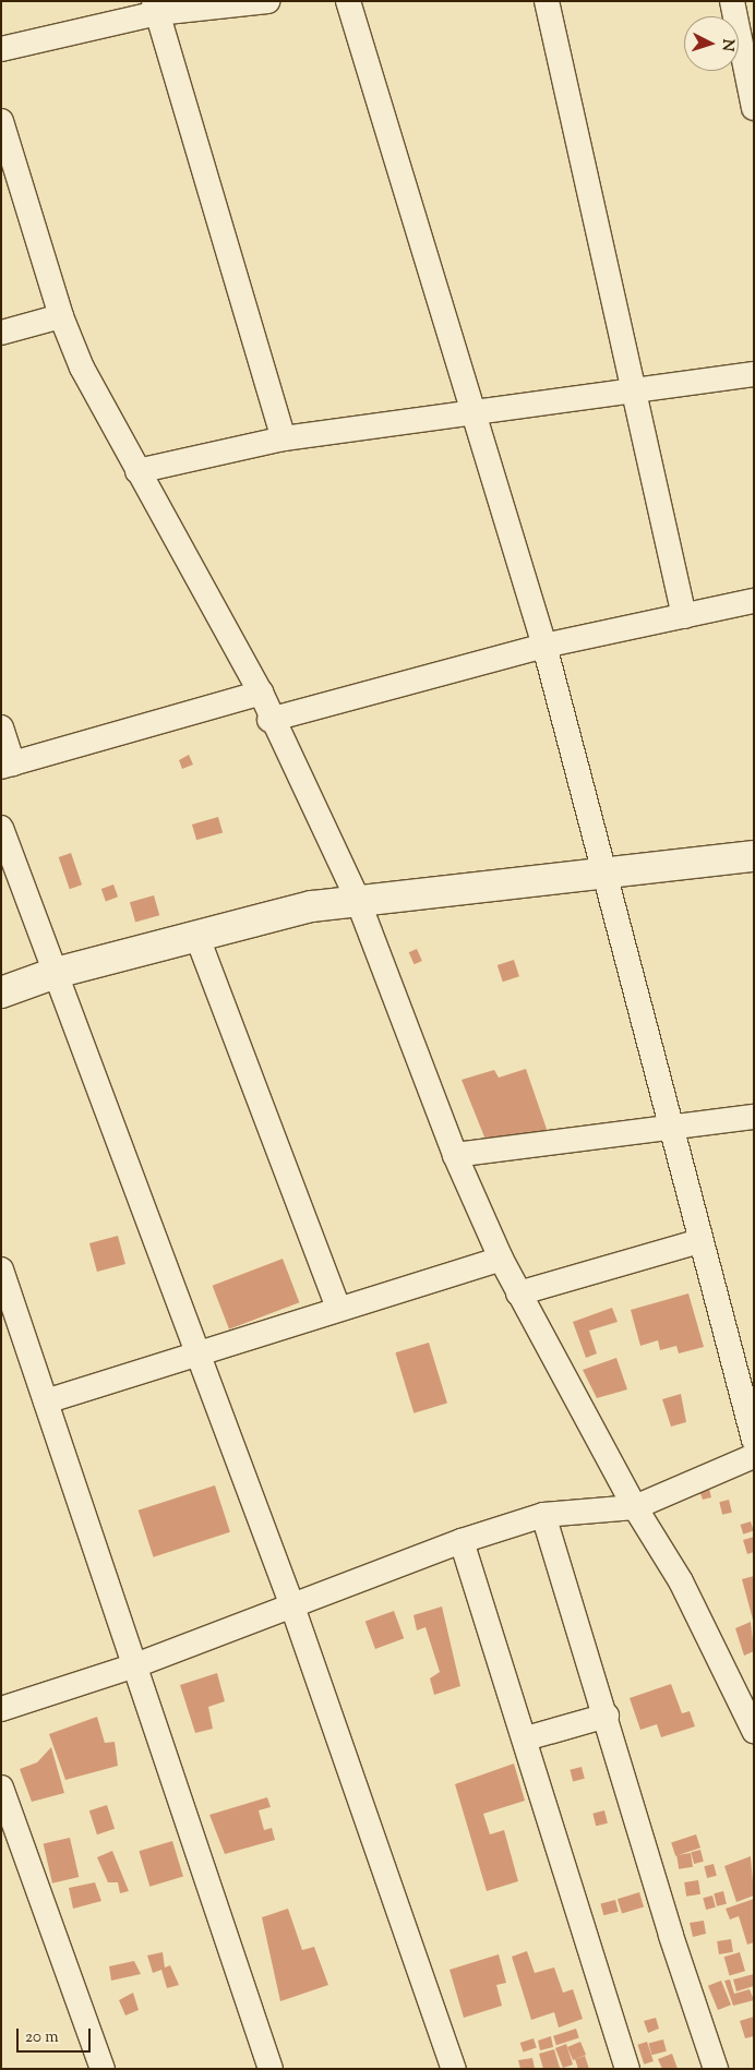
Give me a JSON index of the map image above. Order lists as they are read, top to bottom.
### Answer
{
  "scale_bar": "20 m",
  "north": "right"
}
